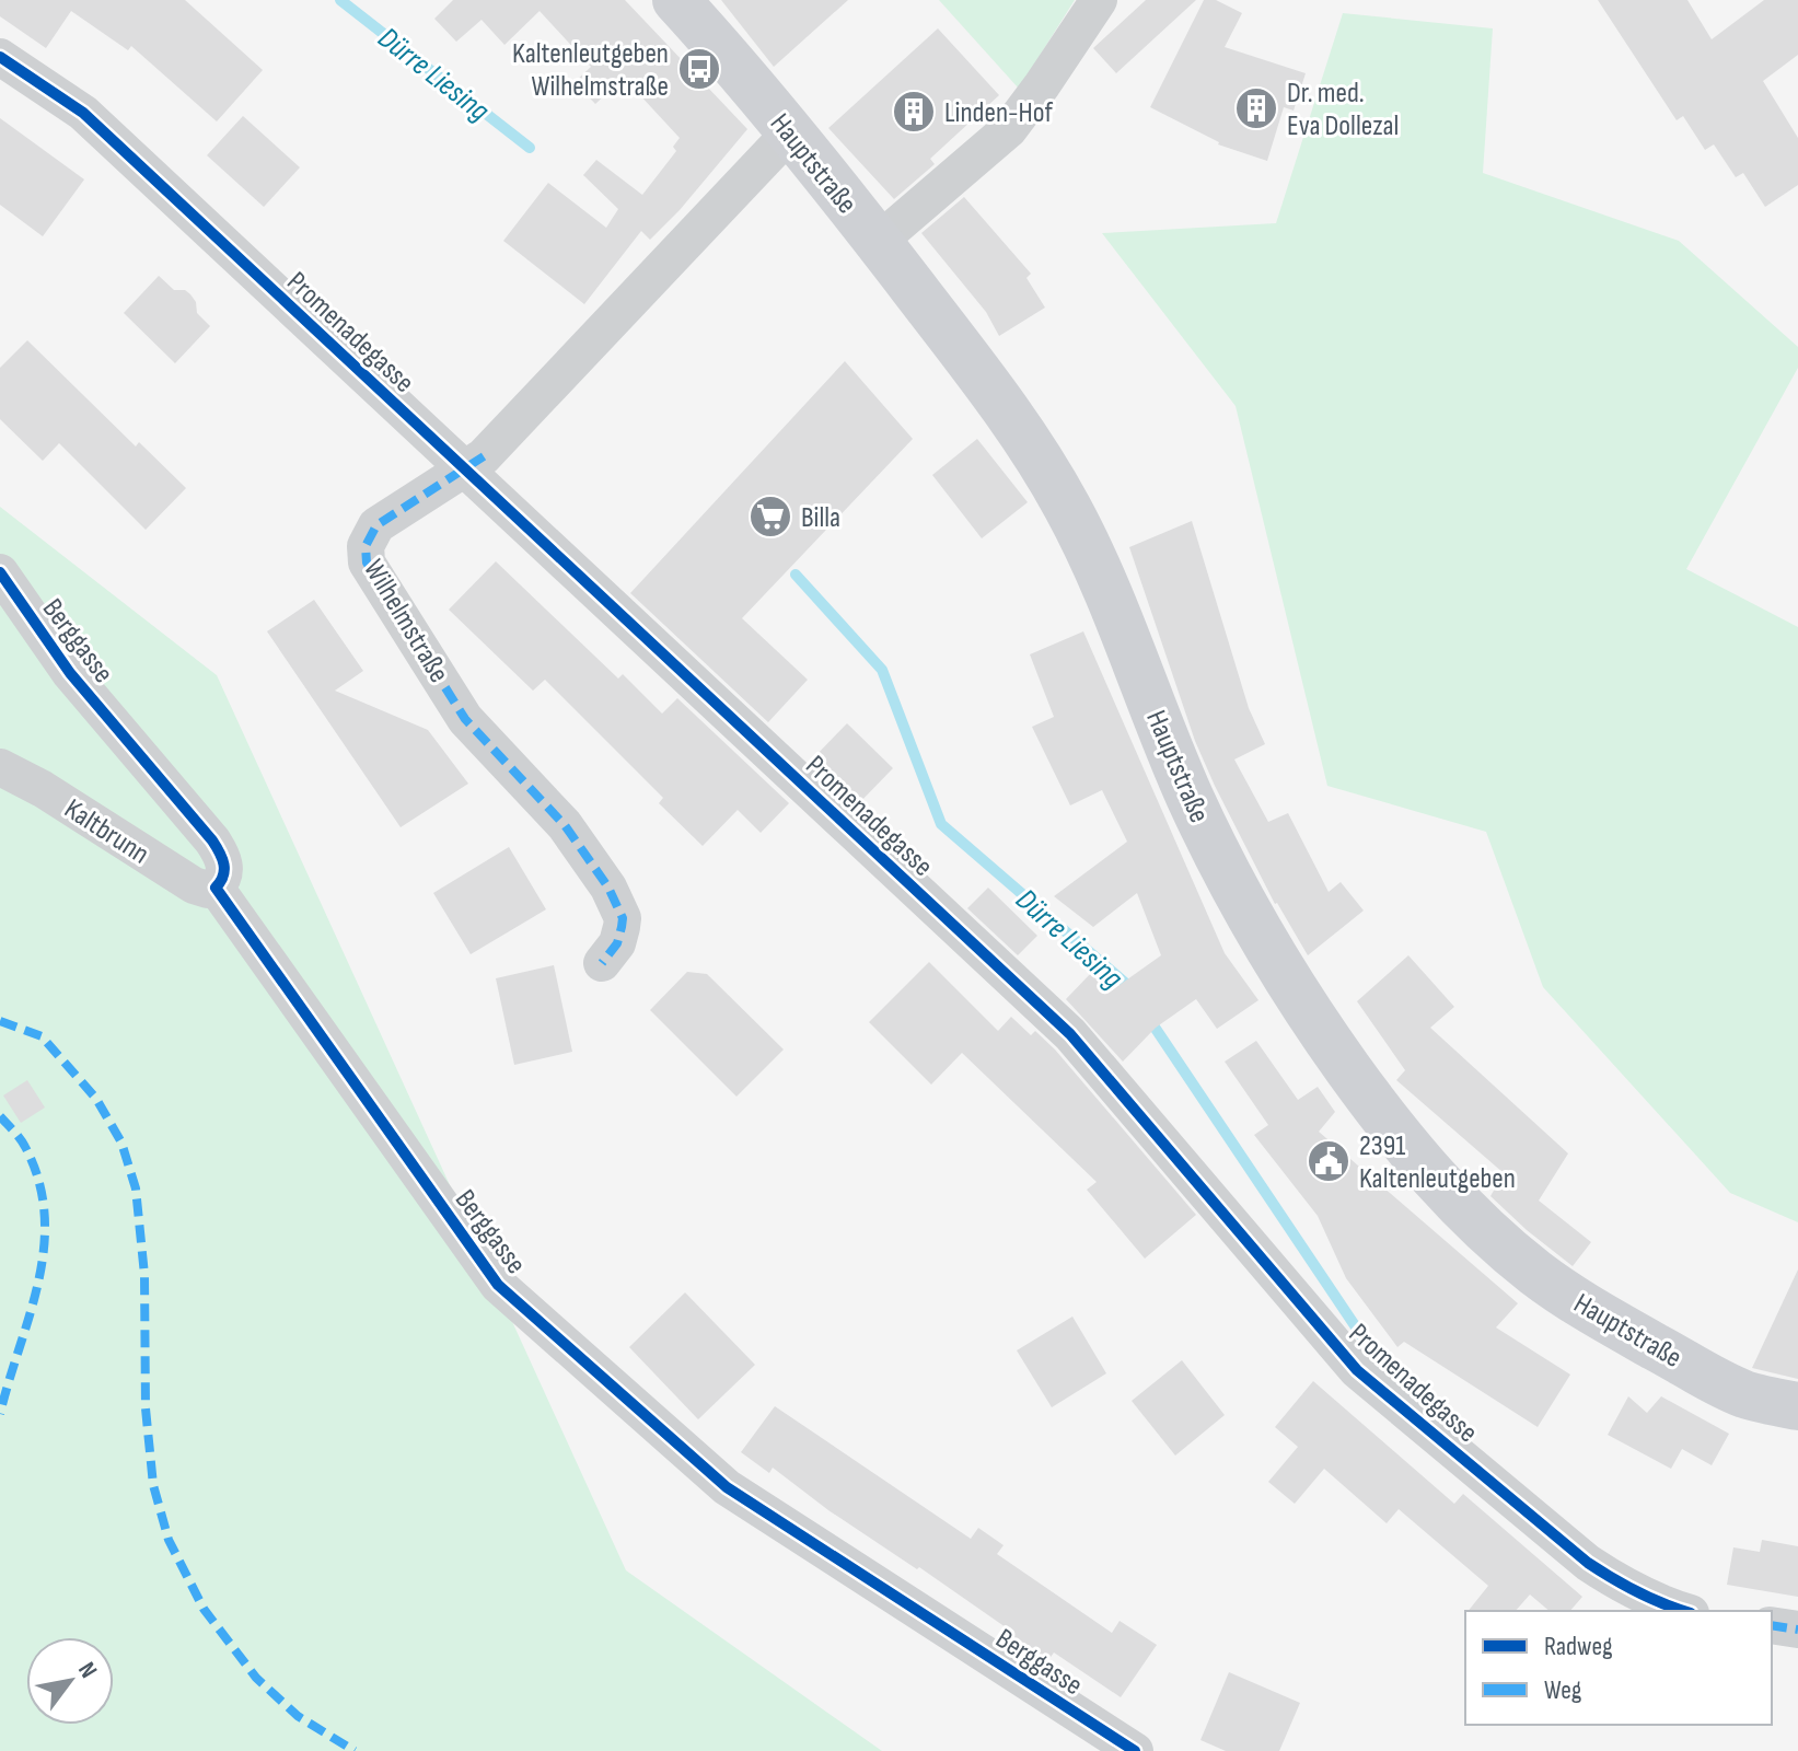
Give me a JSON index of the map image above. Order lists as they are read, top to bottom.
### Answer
{
  "streets": {
    "main road": ["Hauptstraße"],
    "street": [
      "Promenadegasse",
      "Wilhelmstraße",
      "Berggasse",
      "Kaltbrunn"
    ]
  },
  "crossings": [
    ["Hauptstraße", "Wilhelmstraße"],
    ["Promenadegasse", "Wilhelmstraße"],
    ["Berggasse", "Kaltbrunn"]
  ],
  "water": ["Dürre Liesing"],
  "places": {
    "bus stop": ["Kaltenleutgeben Wilhelmstraße"],
    "building": ["Dr. med. Eva Dollezal", "Linden-Hof"],
    "supermarket": ["Billa"],
    "public building": ["2391 Kaltenleutgeben"]
  },
  "legend": ["Radweg", "Weg"],
  "north": "top right"
}
